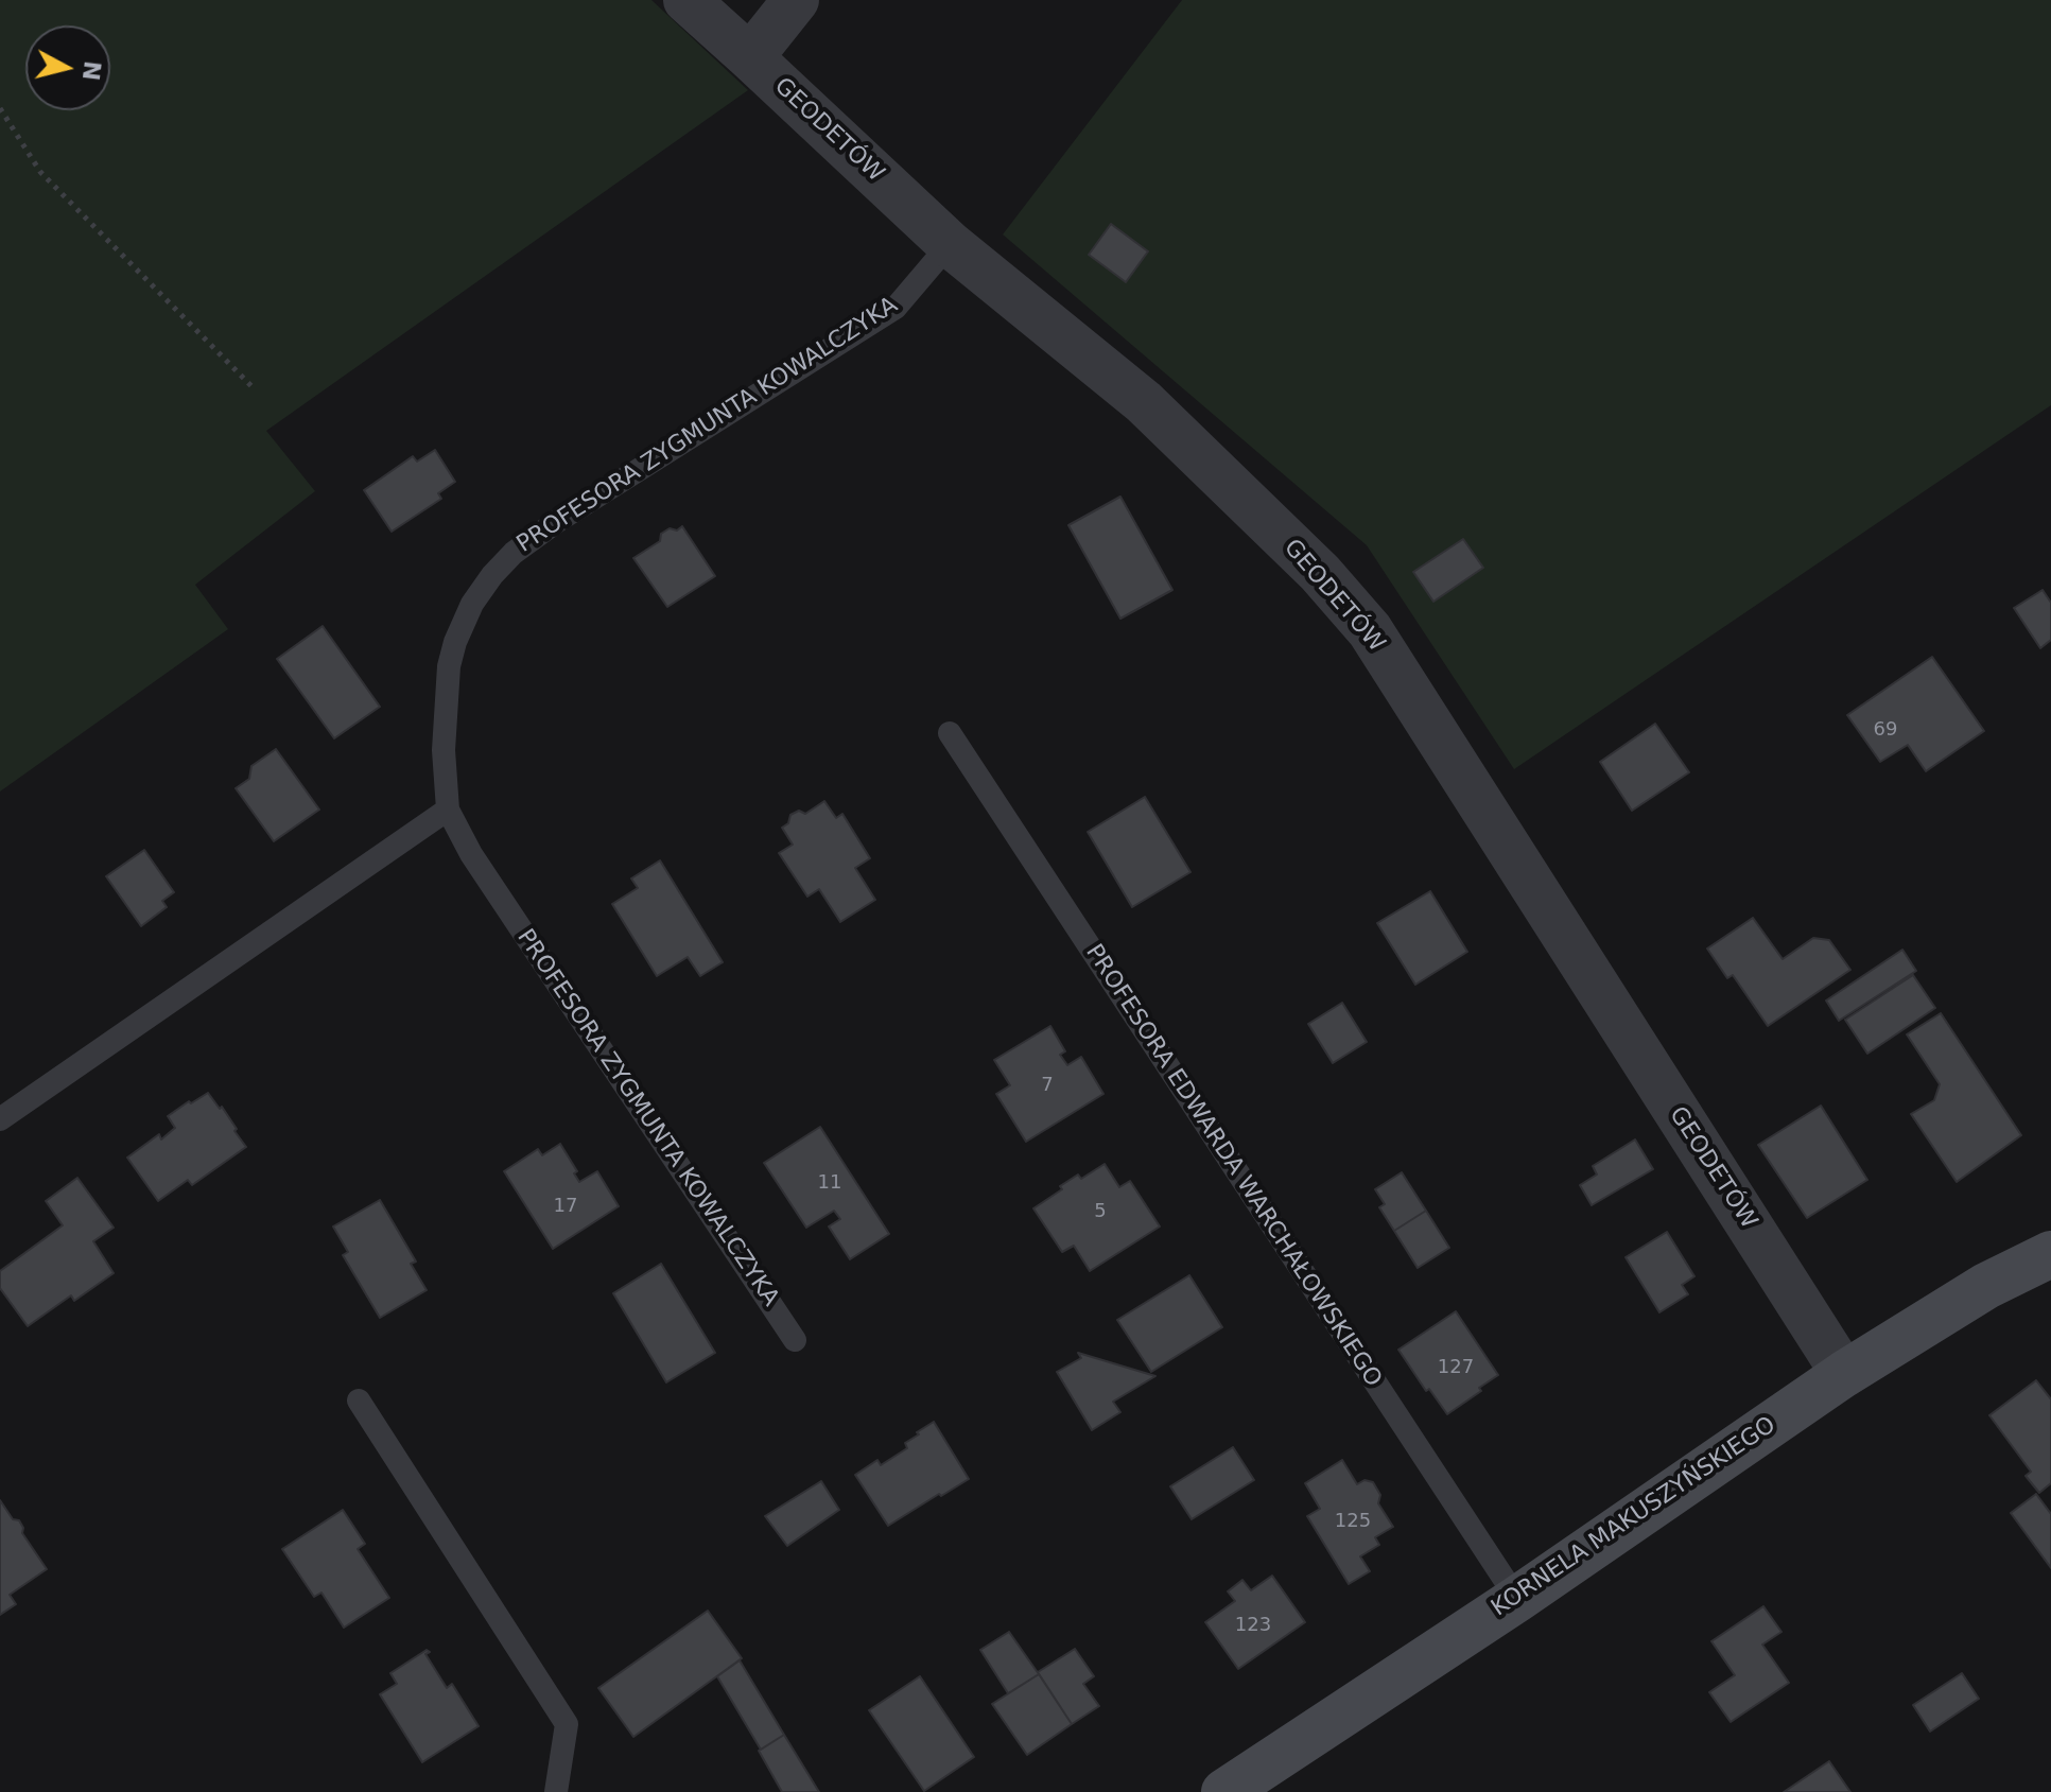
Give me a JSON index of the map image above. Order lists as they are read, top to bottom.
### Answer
{
  "streets": {
    "street": ["GEODETÓW", "KORNELA MAKUSZYŃSKIEGO"],
    "lane": ["PROFESORA ZYGMUNTA KOWALCZYKA", "PROFESORA EDWARDA WARCHAŁOWSKIEGO"]
  },
  "crossings": [
    ["GEODETÓW", "PROFESORA ZYGMUNTA KOWALCZYKA"],
    ["GEODETÓW", "KORNELA MAKUSZYŃSKIEGO"],
    ["PROFESORA EDWARDA WARCHAŁOWSKIEGO", "KORNELA MAKUSZYŃSKIEGO"]
  ],
  "house_numbers": [
    "69",
    "7",
    "11",
    "17",
    "5",
    "127",
    "125",
    "123"
  ],
  "north": "right"
}
